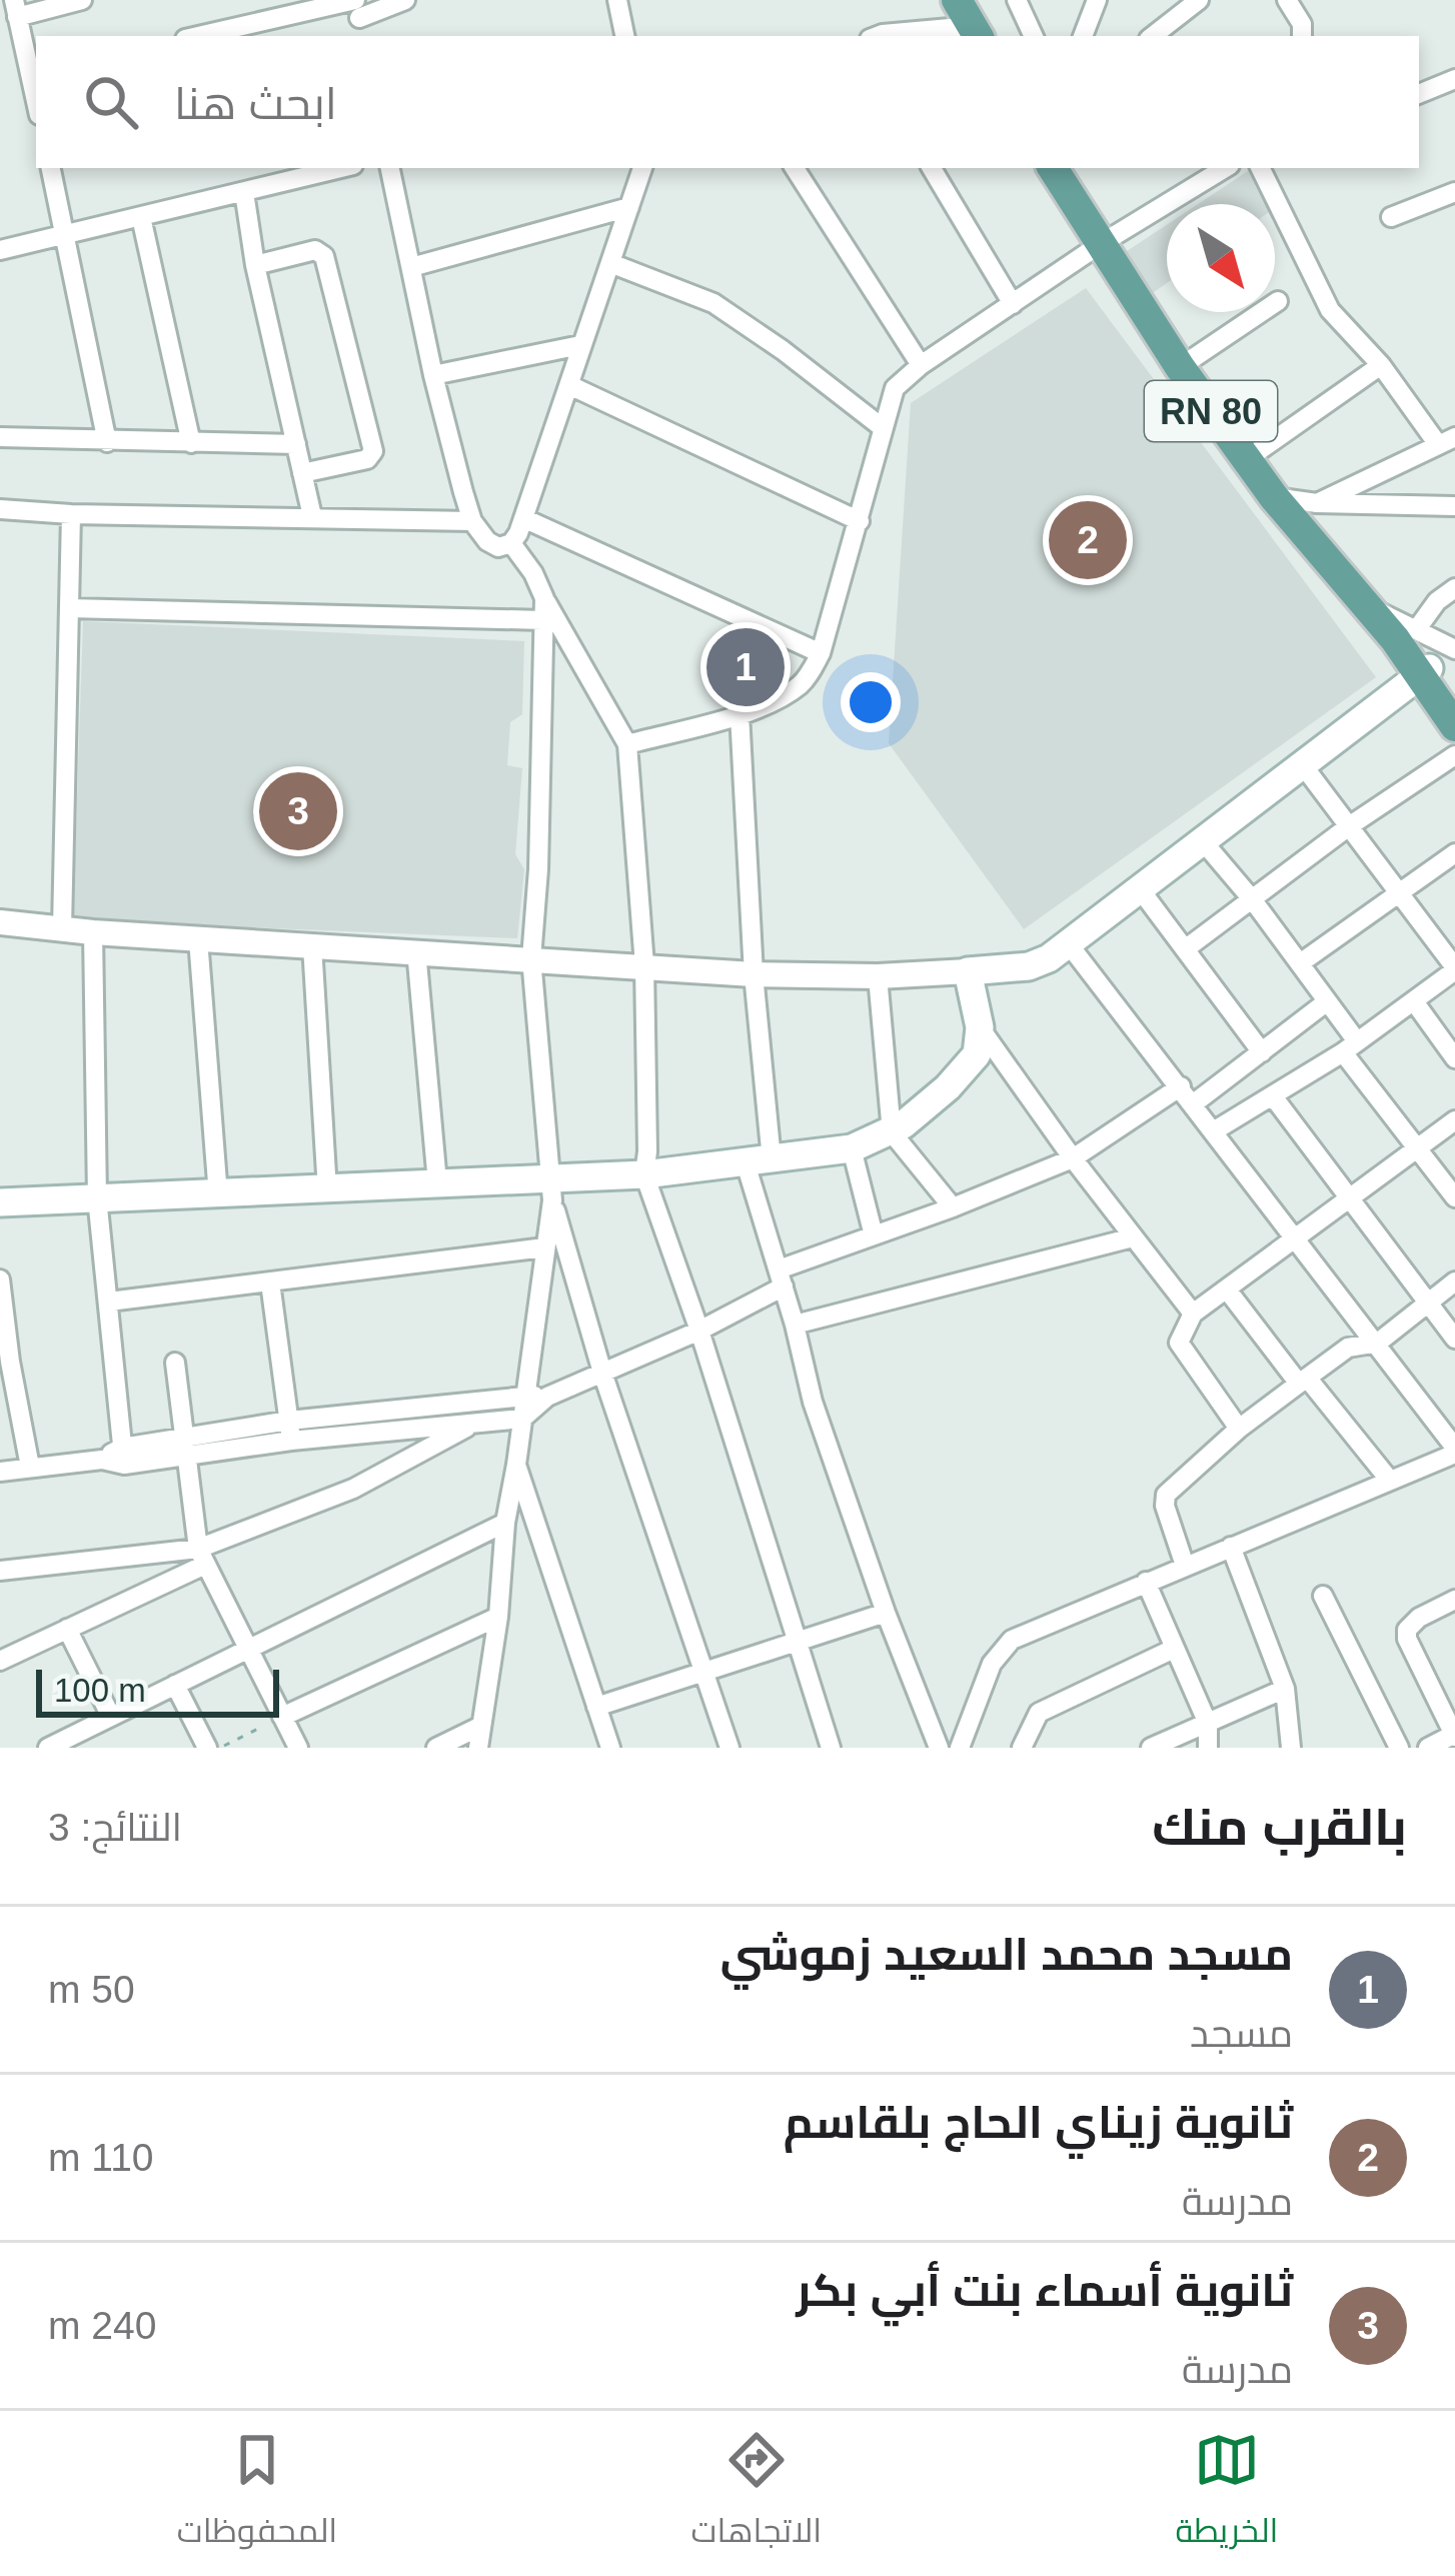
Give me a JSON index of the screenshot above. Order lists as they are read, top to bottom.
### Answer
{
  "streets": {
    "main road": ["RN 80"]
  },
  "scale_bar": "100 m",
  "north": "bottom right",
  "page": {
    "search": "ابحث هنا",
    "pins": ["2", "1", "3"],
    "scale": "100 m",
    "heading": ["بالقرب منك", "النتائج: 3"],
    "list": [
      {
        "mark": "1",
        "name": "مسجد محمد السعيد زموشي",
        "note": "مسجد",
        "value": "50 m"
      },
      {
        "mark": "2",
        "name": "ثانوية زيناي الحاج بلقاسم",
        "note": "مدرسة",
        "value": "110 m"
      },
      {
        "mark": "3",
        "name": "ثانوية أسماء بنت أبي بكر",
        "note": "مدرسة",
        "value": "240 m"
      }
    ],
    "nav": ["الخريطة", "الاتجاهات", "المحفوظات"]
  }
}
